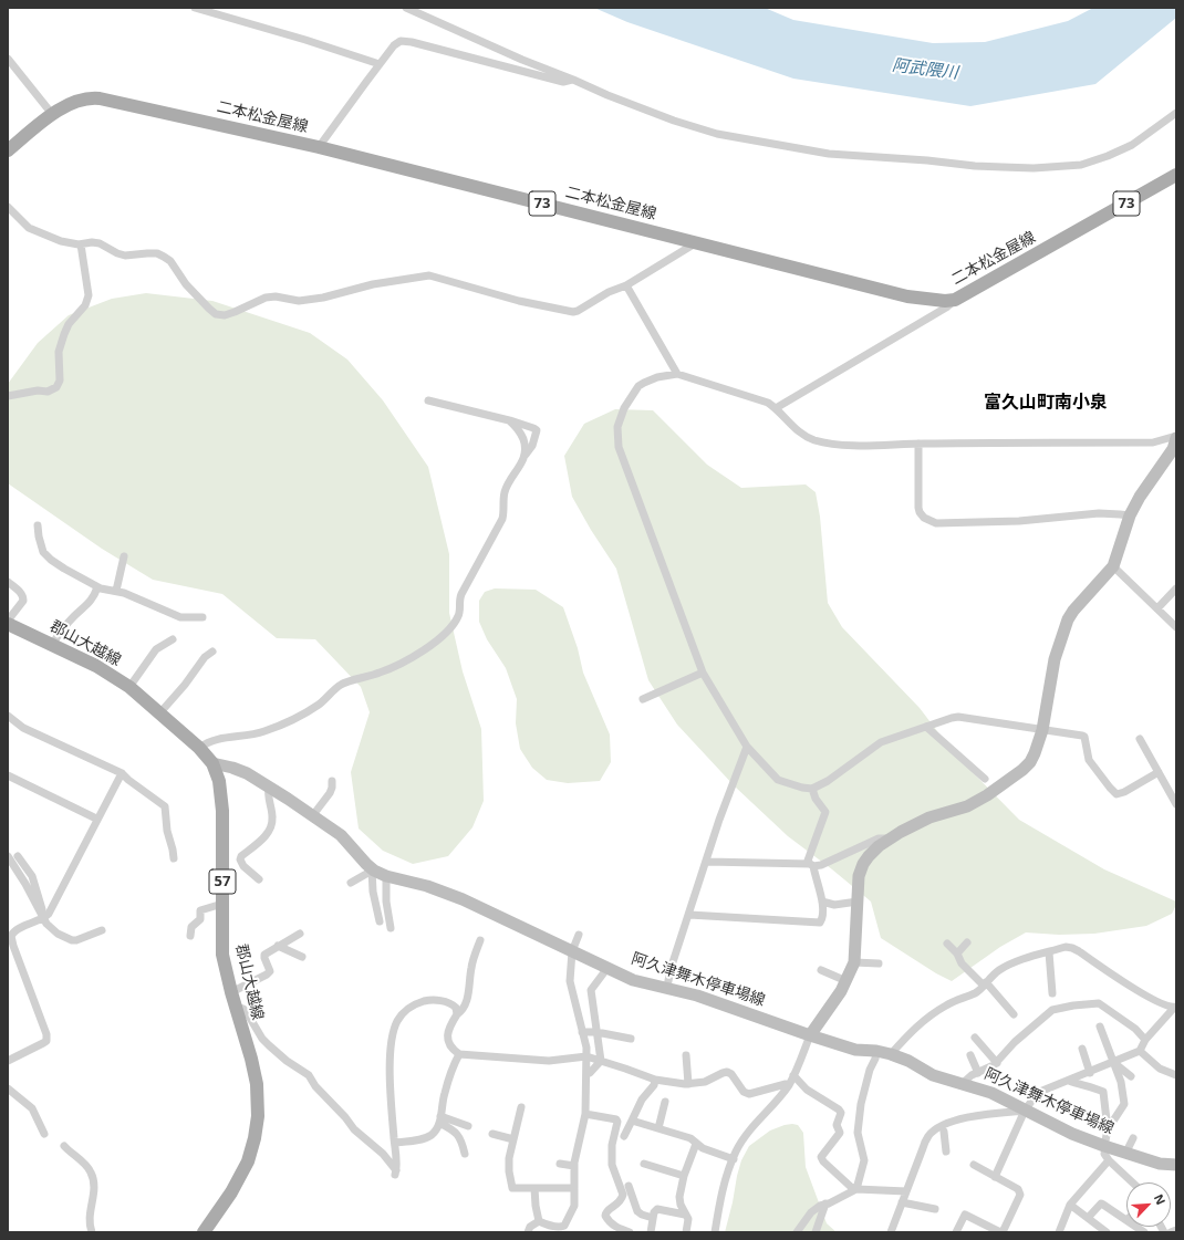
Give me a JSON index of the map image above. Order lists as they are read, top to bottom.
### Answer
{
  "streets": {
    "main road": [
      "二本松金屋線",
      "73",
      "郡山大越線",
      "57",
      "阿久津舞木停車場線"
    ]
  },
  "crossings": [
    ["郡山大越線", "阿久津舞木停車場線"]
  ],
  "districts": ["富久山町南小泉"],
  "water": ["阿武隈川"],
  "north": "top right"
}
